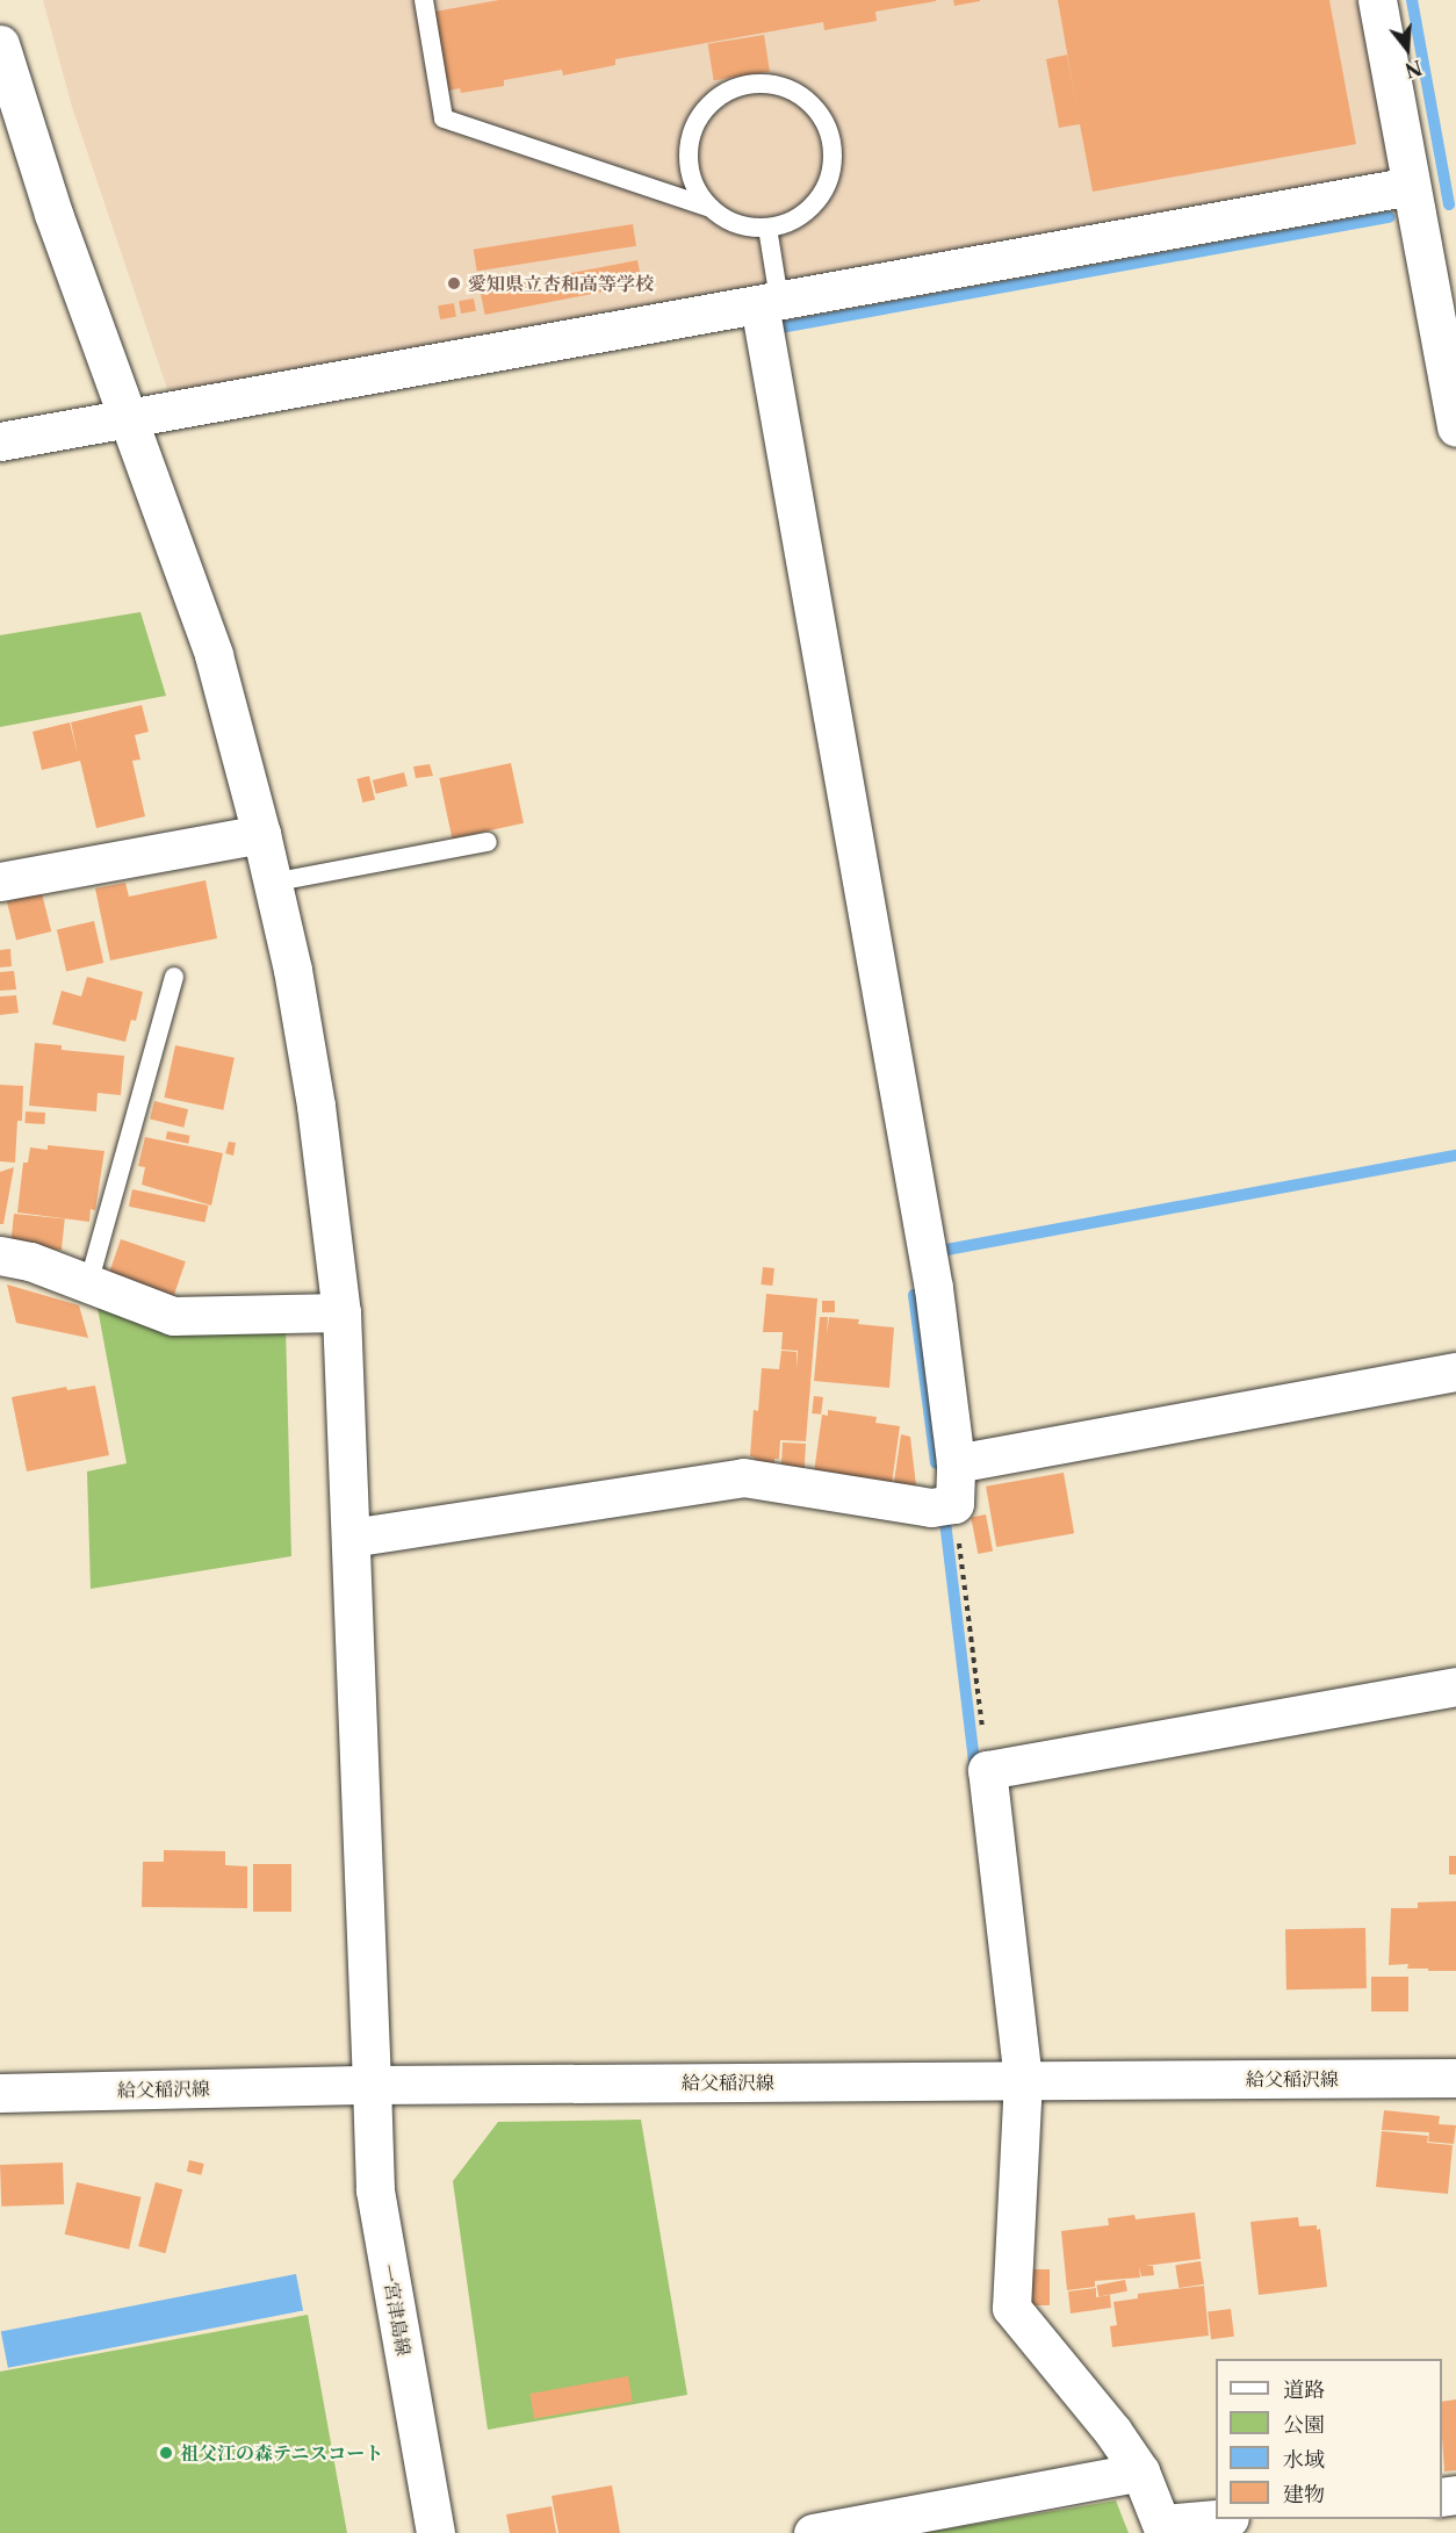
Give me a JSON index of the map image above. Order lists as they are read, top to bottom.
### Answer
{
  "streets": {
    "street": ["給父稲沢線", "一宮津島線"]
  },
  "crossings": [
    ["給父稲沢線", "一宮津島線"]
  ],
  "places": ["愛知県立杏和高等学校", "祖父江の森テニスコート"],
  "legend": [
    "道路",
    "公園",
    "水域",
    "建物"
  ],
  "north": "bottom"
}
